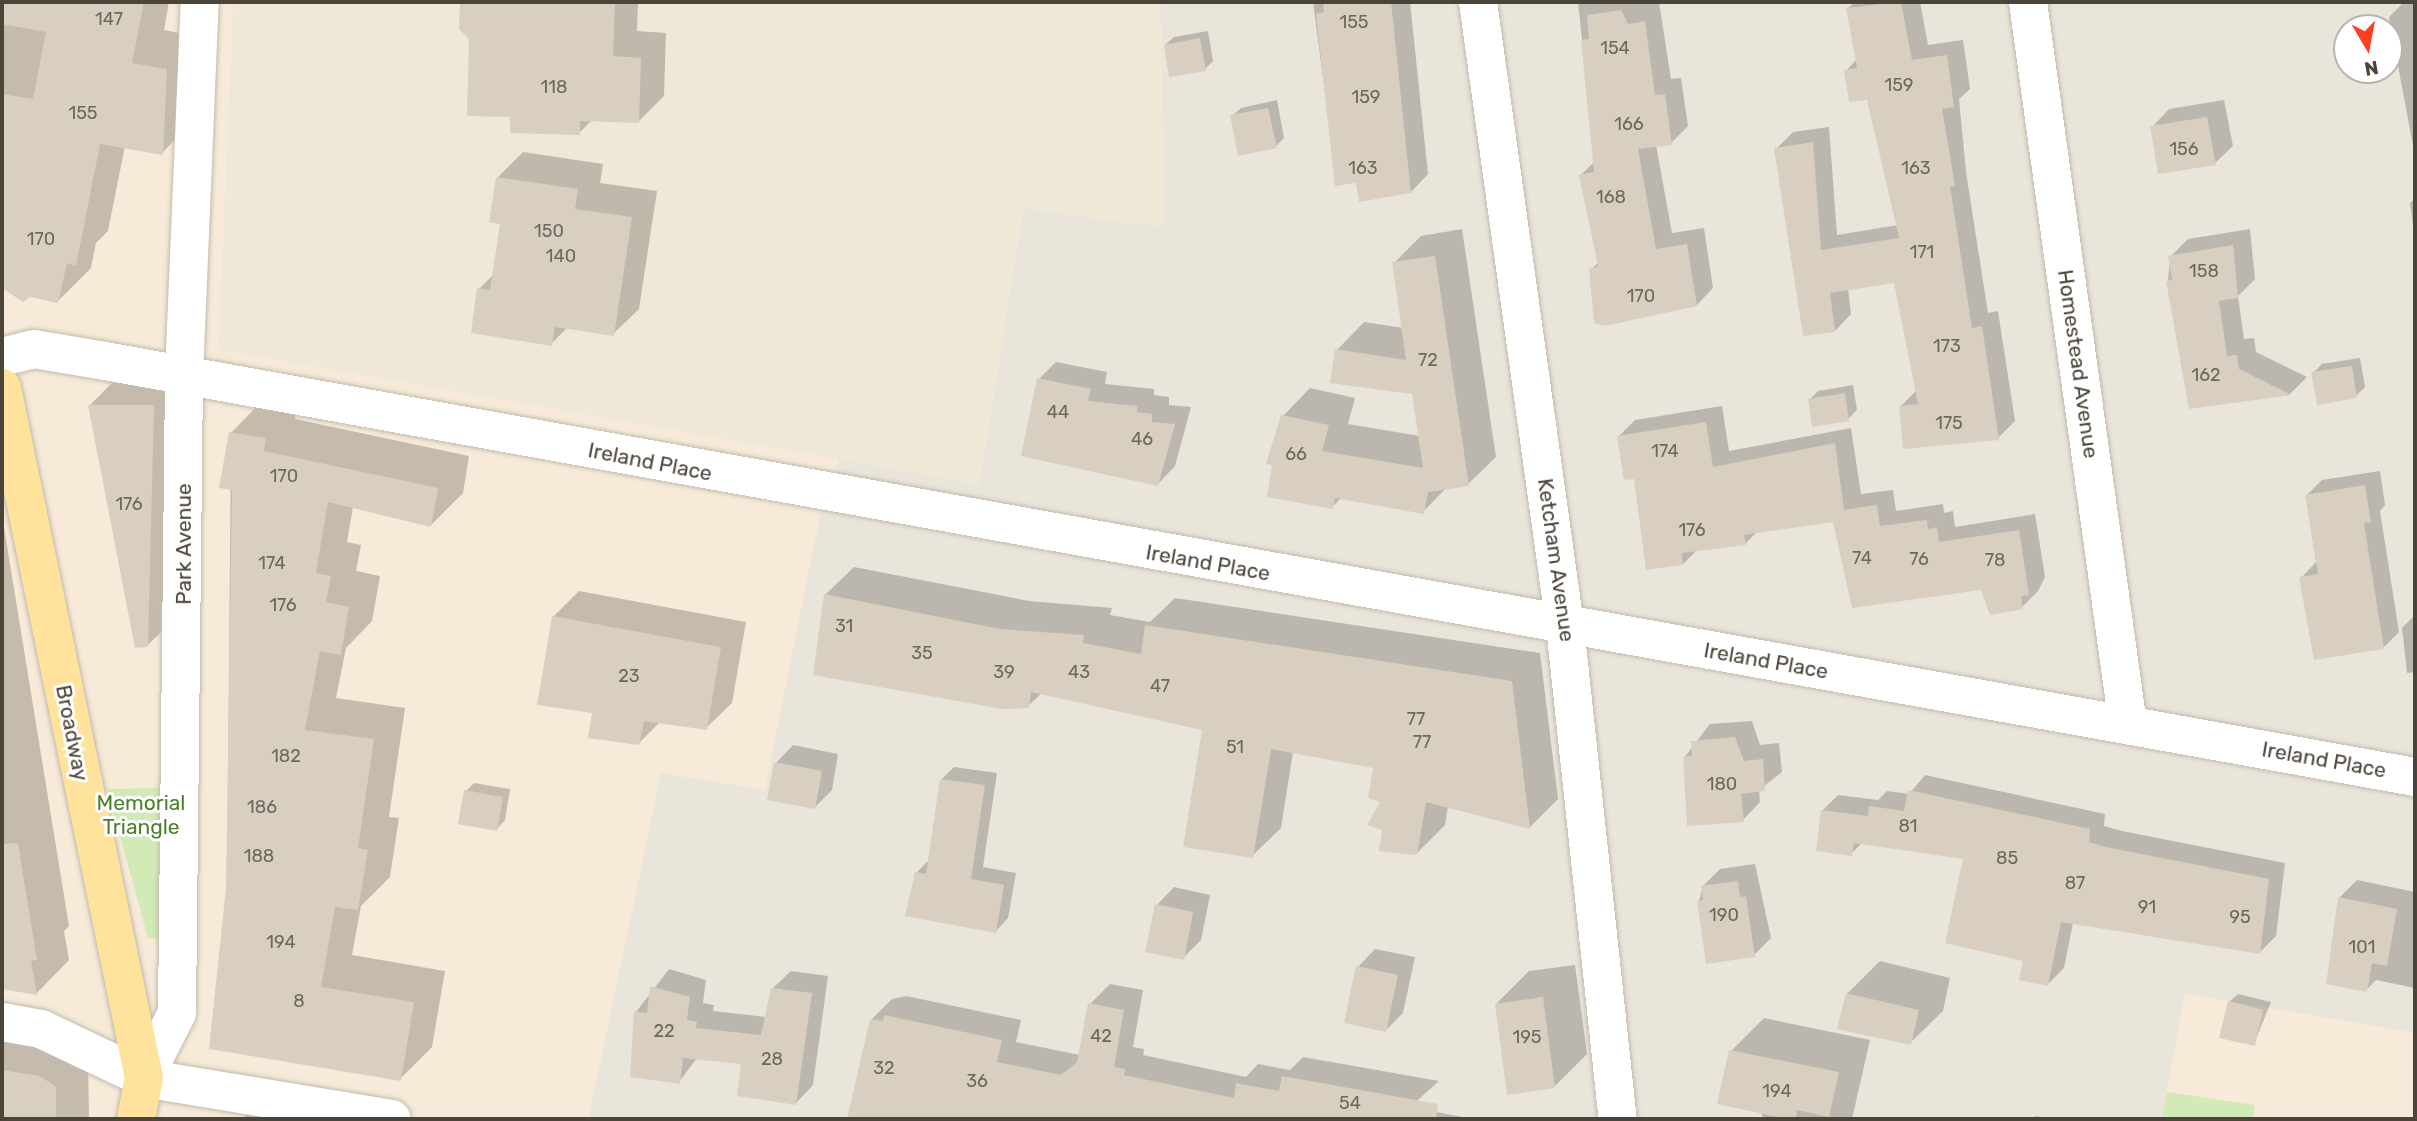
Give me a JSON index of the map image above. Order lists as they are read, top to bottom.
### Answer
{
  "streets": {
    "main road": ["Broadway"],
    "street": [
      "Homestead Avenue",
      "Ireland Place",
      "Park Avenue",
      "Ketcham Avenue"
    ]
  },
  "crossings": [
    ["Homestead Avenue", "Ireland Place"],
    ["Ireland Place", "Park Avenue"],
    ["Ireland Place", "Ketcham Avenue"],
    ["Park Avenue", "Broadway"]
  ],
  "parks": ["Memorial Triangle"],
  "house_numbers": [
    "147",
    "155",
    "154",
    "159",
    "118",
    "159",
    "155",
    "166",
    "156",
    "163",
    "163",
    "168",
    "150",
    "170",
    "171",
    "140",
    "158",
    "170",
    "173",
    "72",
    "162",
    "44",
    "175",
    "46",
    "174",
    "66",
    "170",
    "176",
    "176",
    "74",
    "76",
    "78",
    "174",
    "176",
    "31",
    "35",
    "39",
    "43",
    "23",
    "47",
    "77",
    "77",
    "51",
    "182",
    "180",
    "186",
    "81",
    "188",
    "85",
    "87",
    "91",
    "190",
    "95",
    "194",
    "101",
    "8",
    "22",
    "42",
    "195",
    "28",
    "32",
    "36",
    "194",
    "54"
  ],
  "north": "bottom"
}
